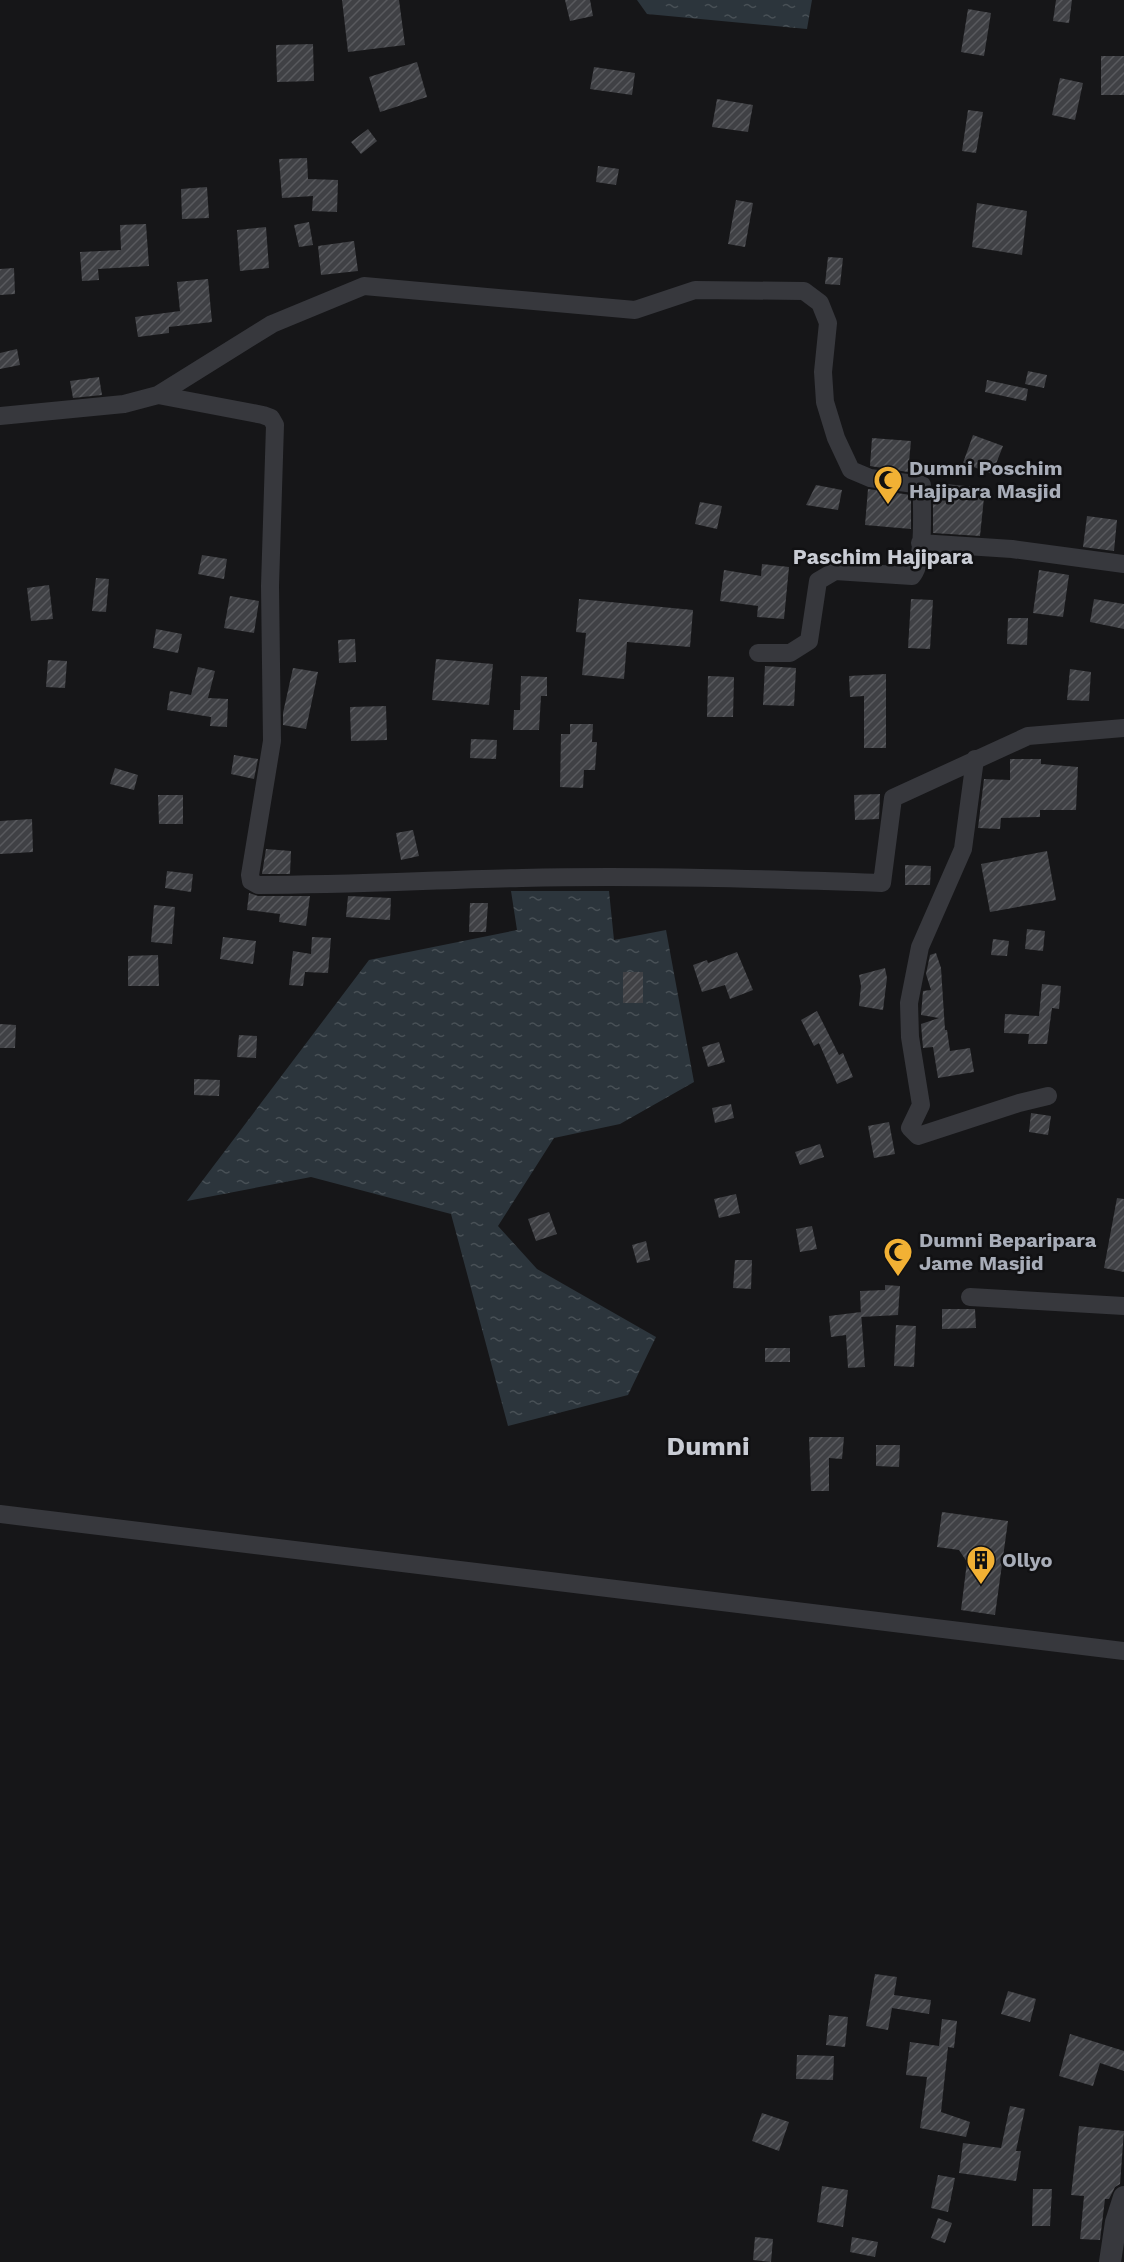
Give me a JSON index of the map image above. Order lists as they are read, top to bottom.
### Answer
{
  "districts": ["Paschim Hajipara", "Dumni"],
  "places": {
    "mosque": ["Dumni Poschim Hajipara Masjid", "Dumni Beparipara Jame Masjid"],
    "building": ["Ollyo"]
  }
}
